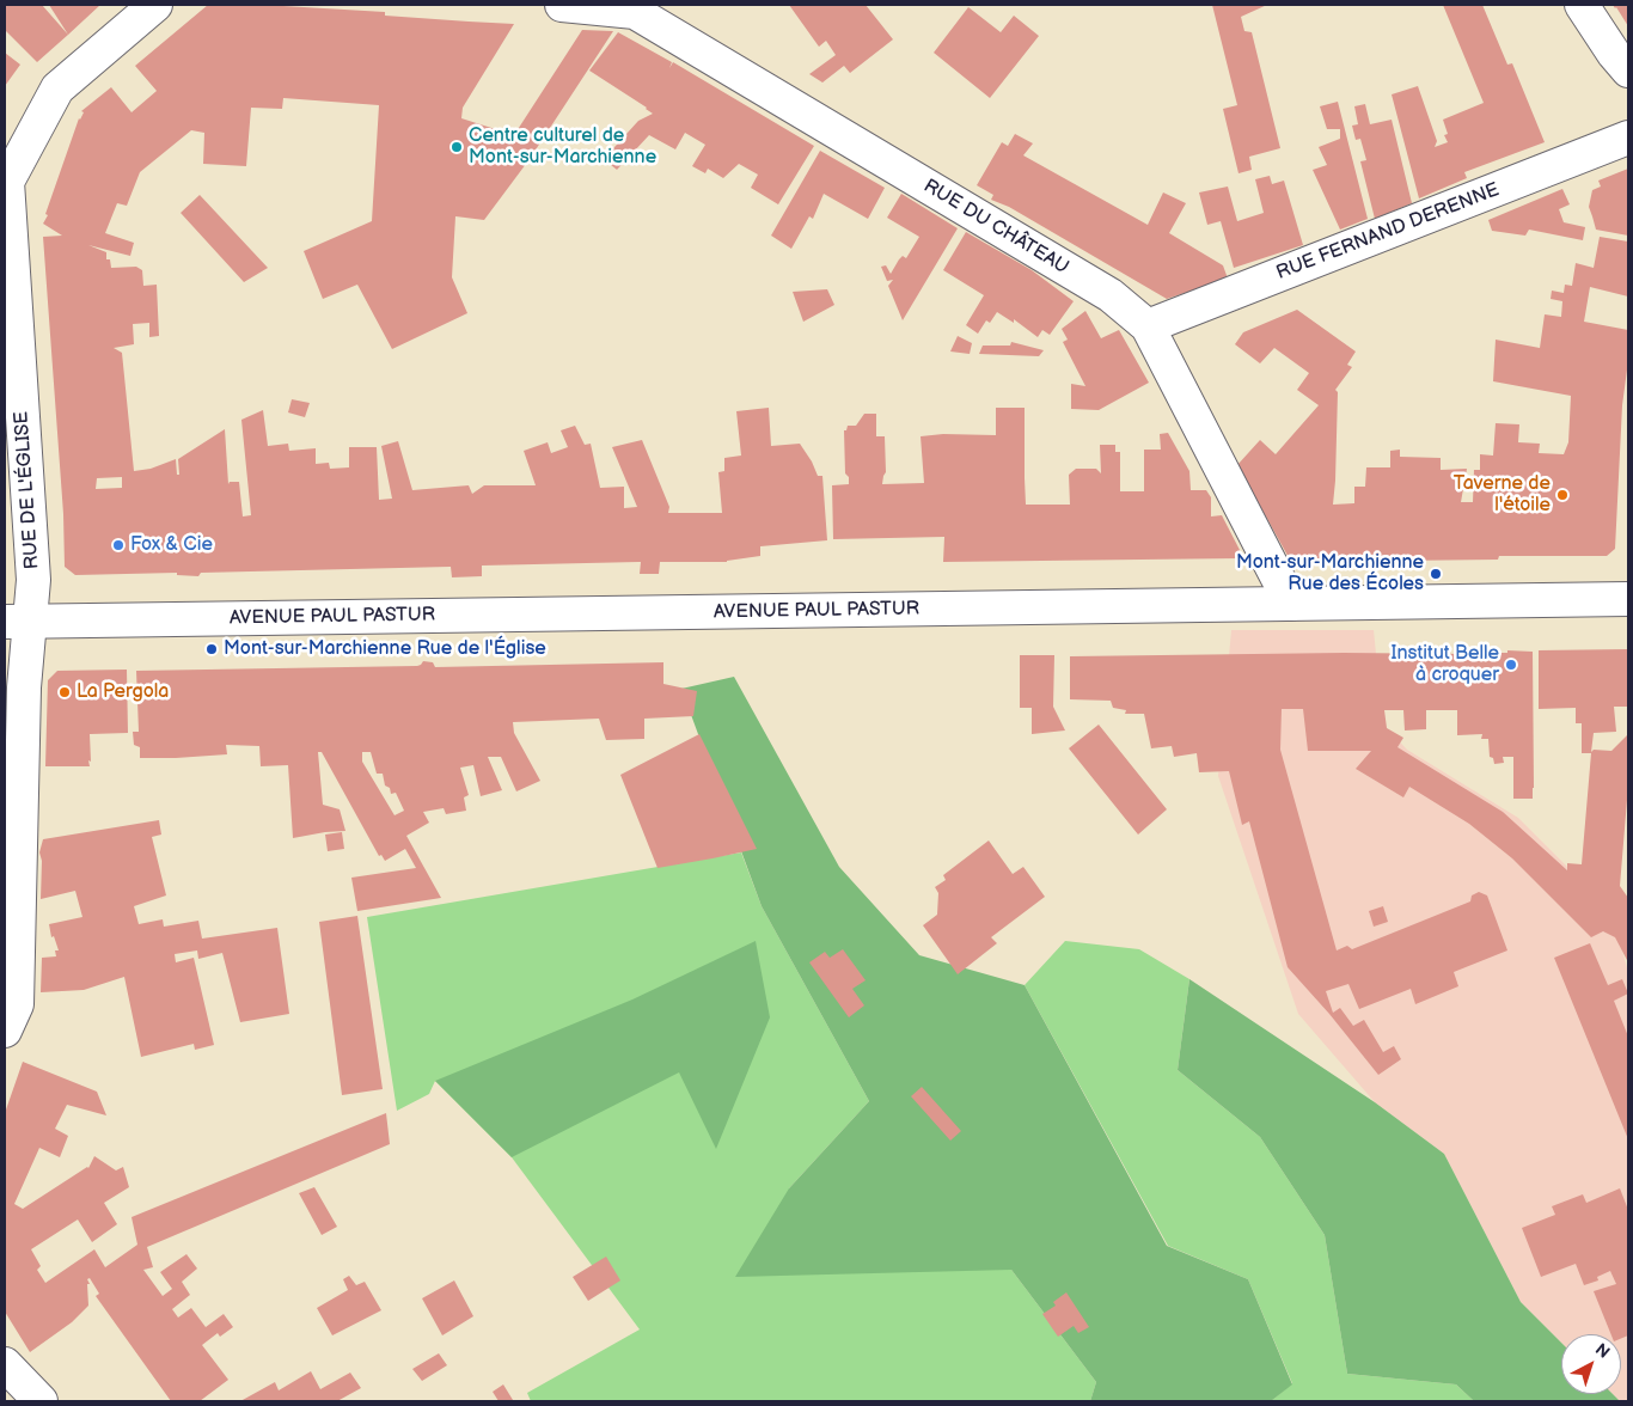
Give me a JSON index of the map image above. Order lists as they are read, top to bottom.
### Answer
{
  "streets": {
    "street": [
      "RUE DU CHÂTEAU",
      "RUE FERNAND DERENNE",
      "RUE DE L'ÉGLISE",
      "AVENUE PAUL PASTUR"
    ]
  },
  "crossings": [
    ["RUE DU CHÂTEAU", "RUE FERNAND DERENNE"],
    ["RUE DU CHÂTEAU", "AVENUE PAUL PASTUR"],
    ["RUE DE L'ÉGLISE", "AVENUE PAUL PASTUR"]
  ],
  "places": [
    "Centre culturel de Mont-sur-Marchienne",
    "Taverne de l'étoile",
    "Fox & Cie",
    "Mont-sur-Marchienne Rue des Écoles",
    "Mont-sur-Marchienne Rue de l'Église",
    "Institut Belle à croquer",
    "La Pergola"
  ],
  "north": "top right"
}
